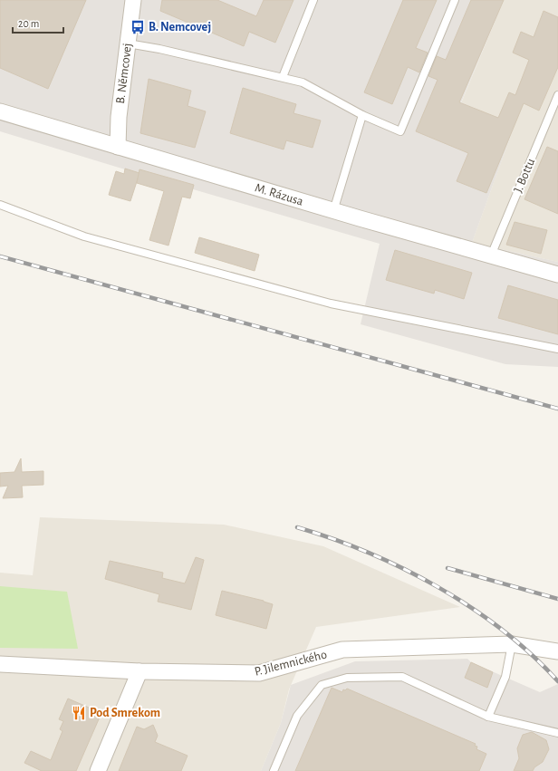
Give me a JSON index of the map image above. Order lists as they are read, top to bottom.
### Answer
{
  "streets": {
    "street": ["B. Němcovej", "M. Rázusa", "P. Jilemnického"],
    "lane": ["J. Bottu"]
  },
  "crossings": [
    ["B. Němcovej", "M. Rázusa"],
    ["J. Bottu", "M. Rázusa"]
  ],
  "places": {
    "bus stop": ["B. Nemcovej"],
    "restaurant": ["Pod Smrekom"]
  },
  "scale_bar": "20 m"
}
